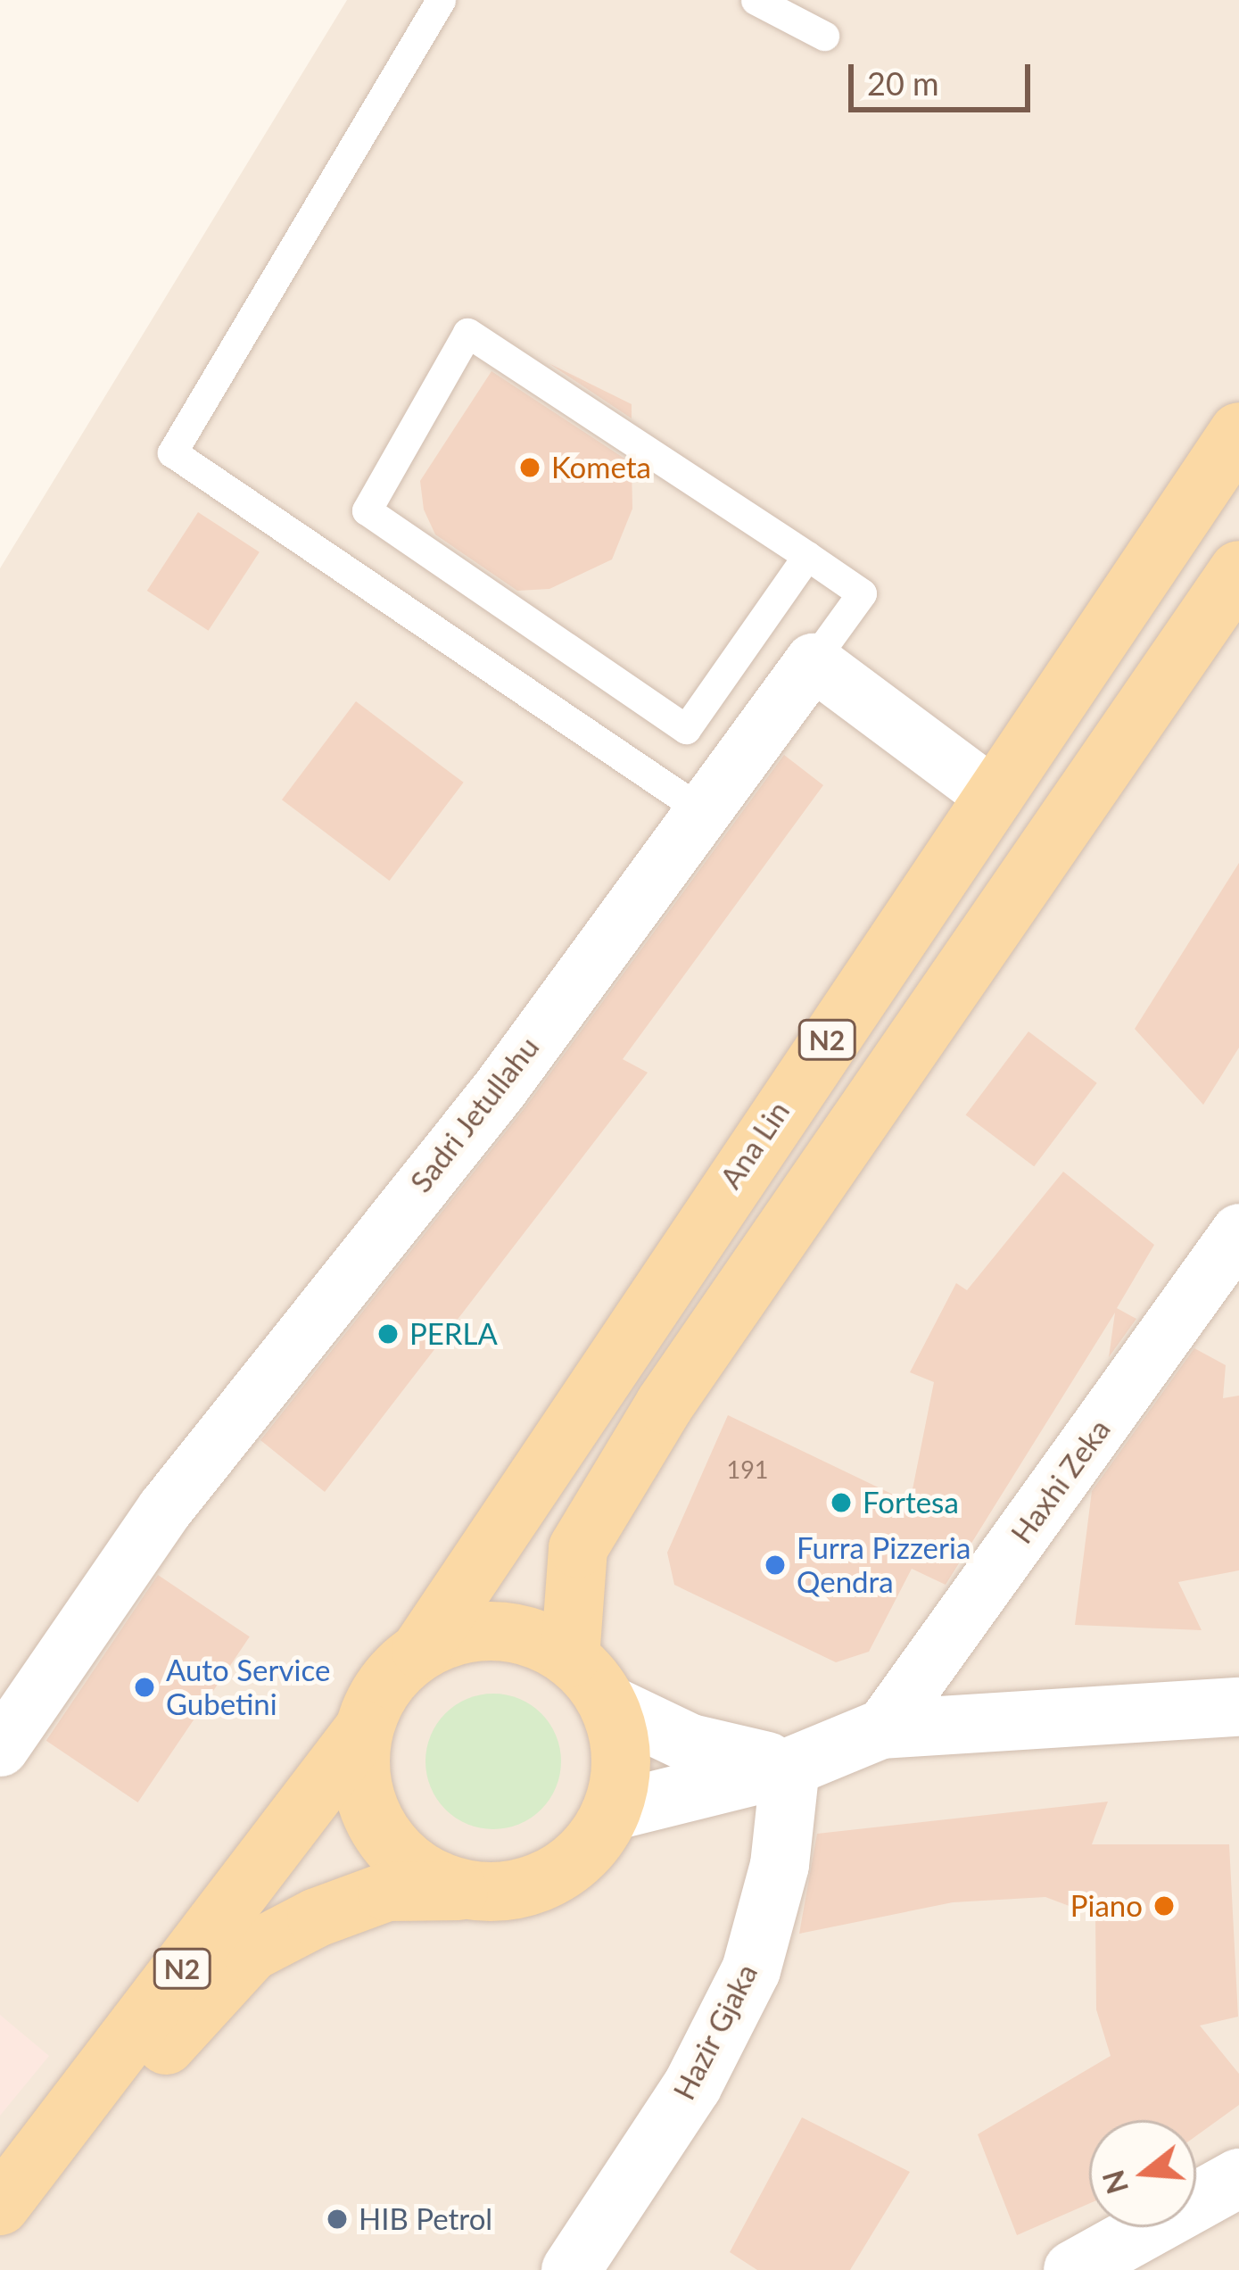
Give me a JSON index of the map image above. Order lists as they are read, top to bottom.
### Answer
{
  "streets": {
    "main road": ["N2", "Ana Lin"],
    "street": ["Sadri Jetullahu", "Haxhi Zeka", "Hazir Gjaka"]
  },
  "crossings": [
    ["N2", "Ana Lin"]
  ],
  "places": [
    "Kometa",
    "PERLA",
    "Fortesa",
    "Furra Pizzeria Qendra",
    "Auto Service Gubetini",
    "Piano",
    "HIB Petrol"
  ],
  "house_numbers": ["191"],
  "scale_bar": "20 m",
  "north": "left"
}
